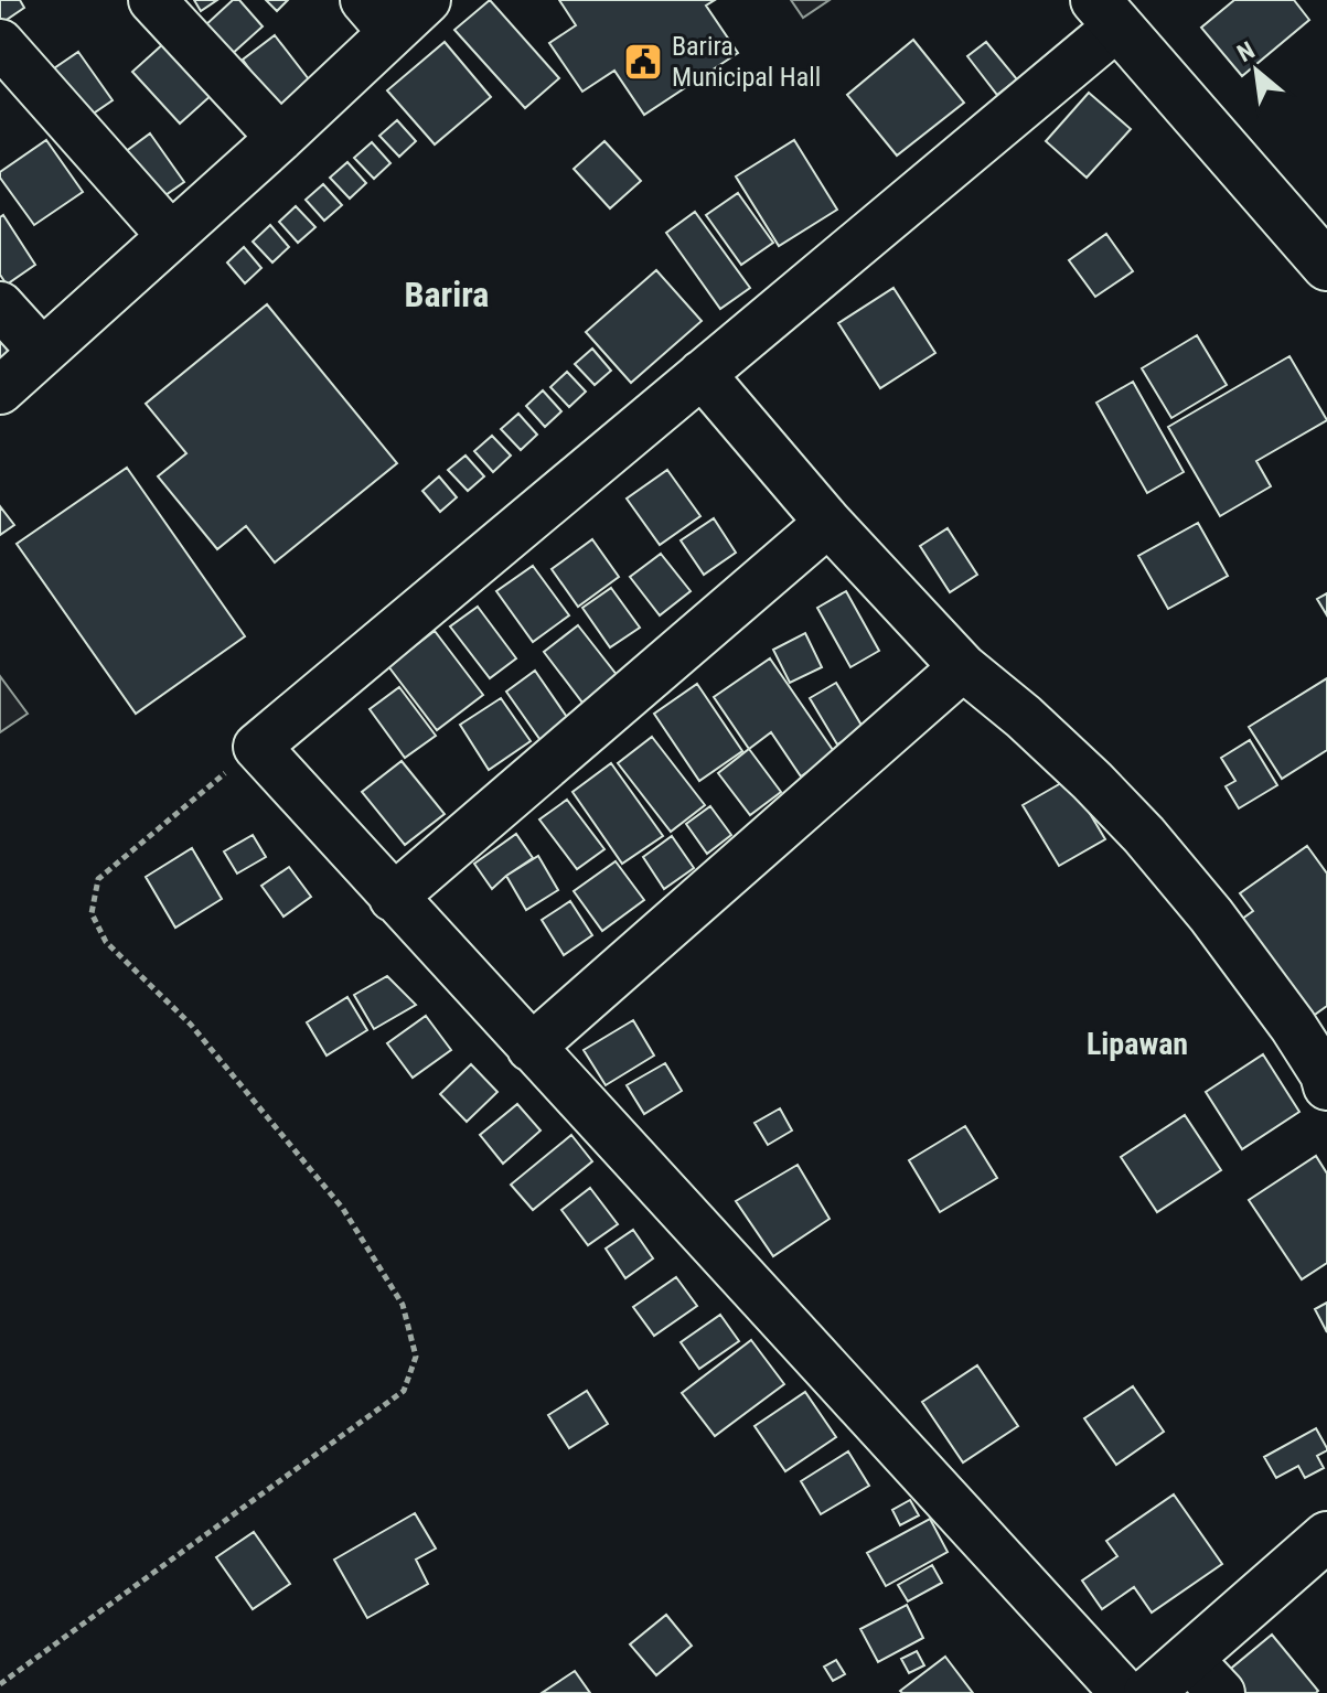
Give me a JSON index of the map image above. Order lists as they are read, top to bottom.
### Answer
{
  "districts": ["Barira", "Lipawan"],
  "places": {
    "public building": ["Barira Municipal Hall"]
  },
  "north": "top left"
}
